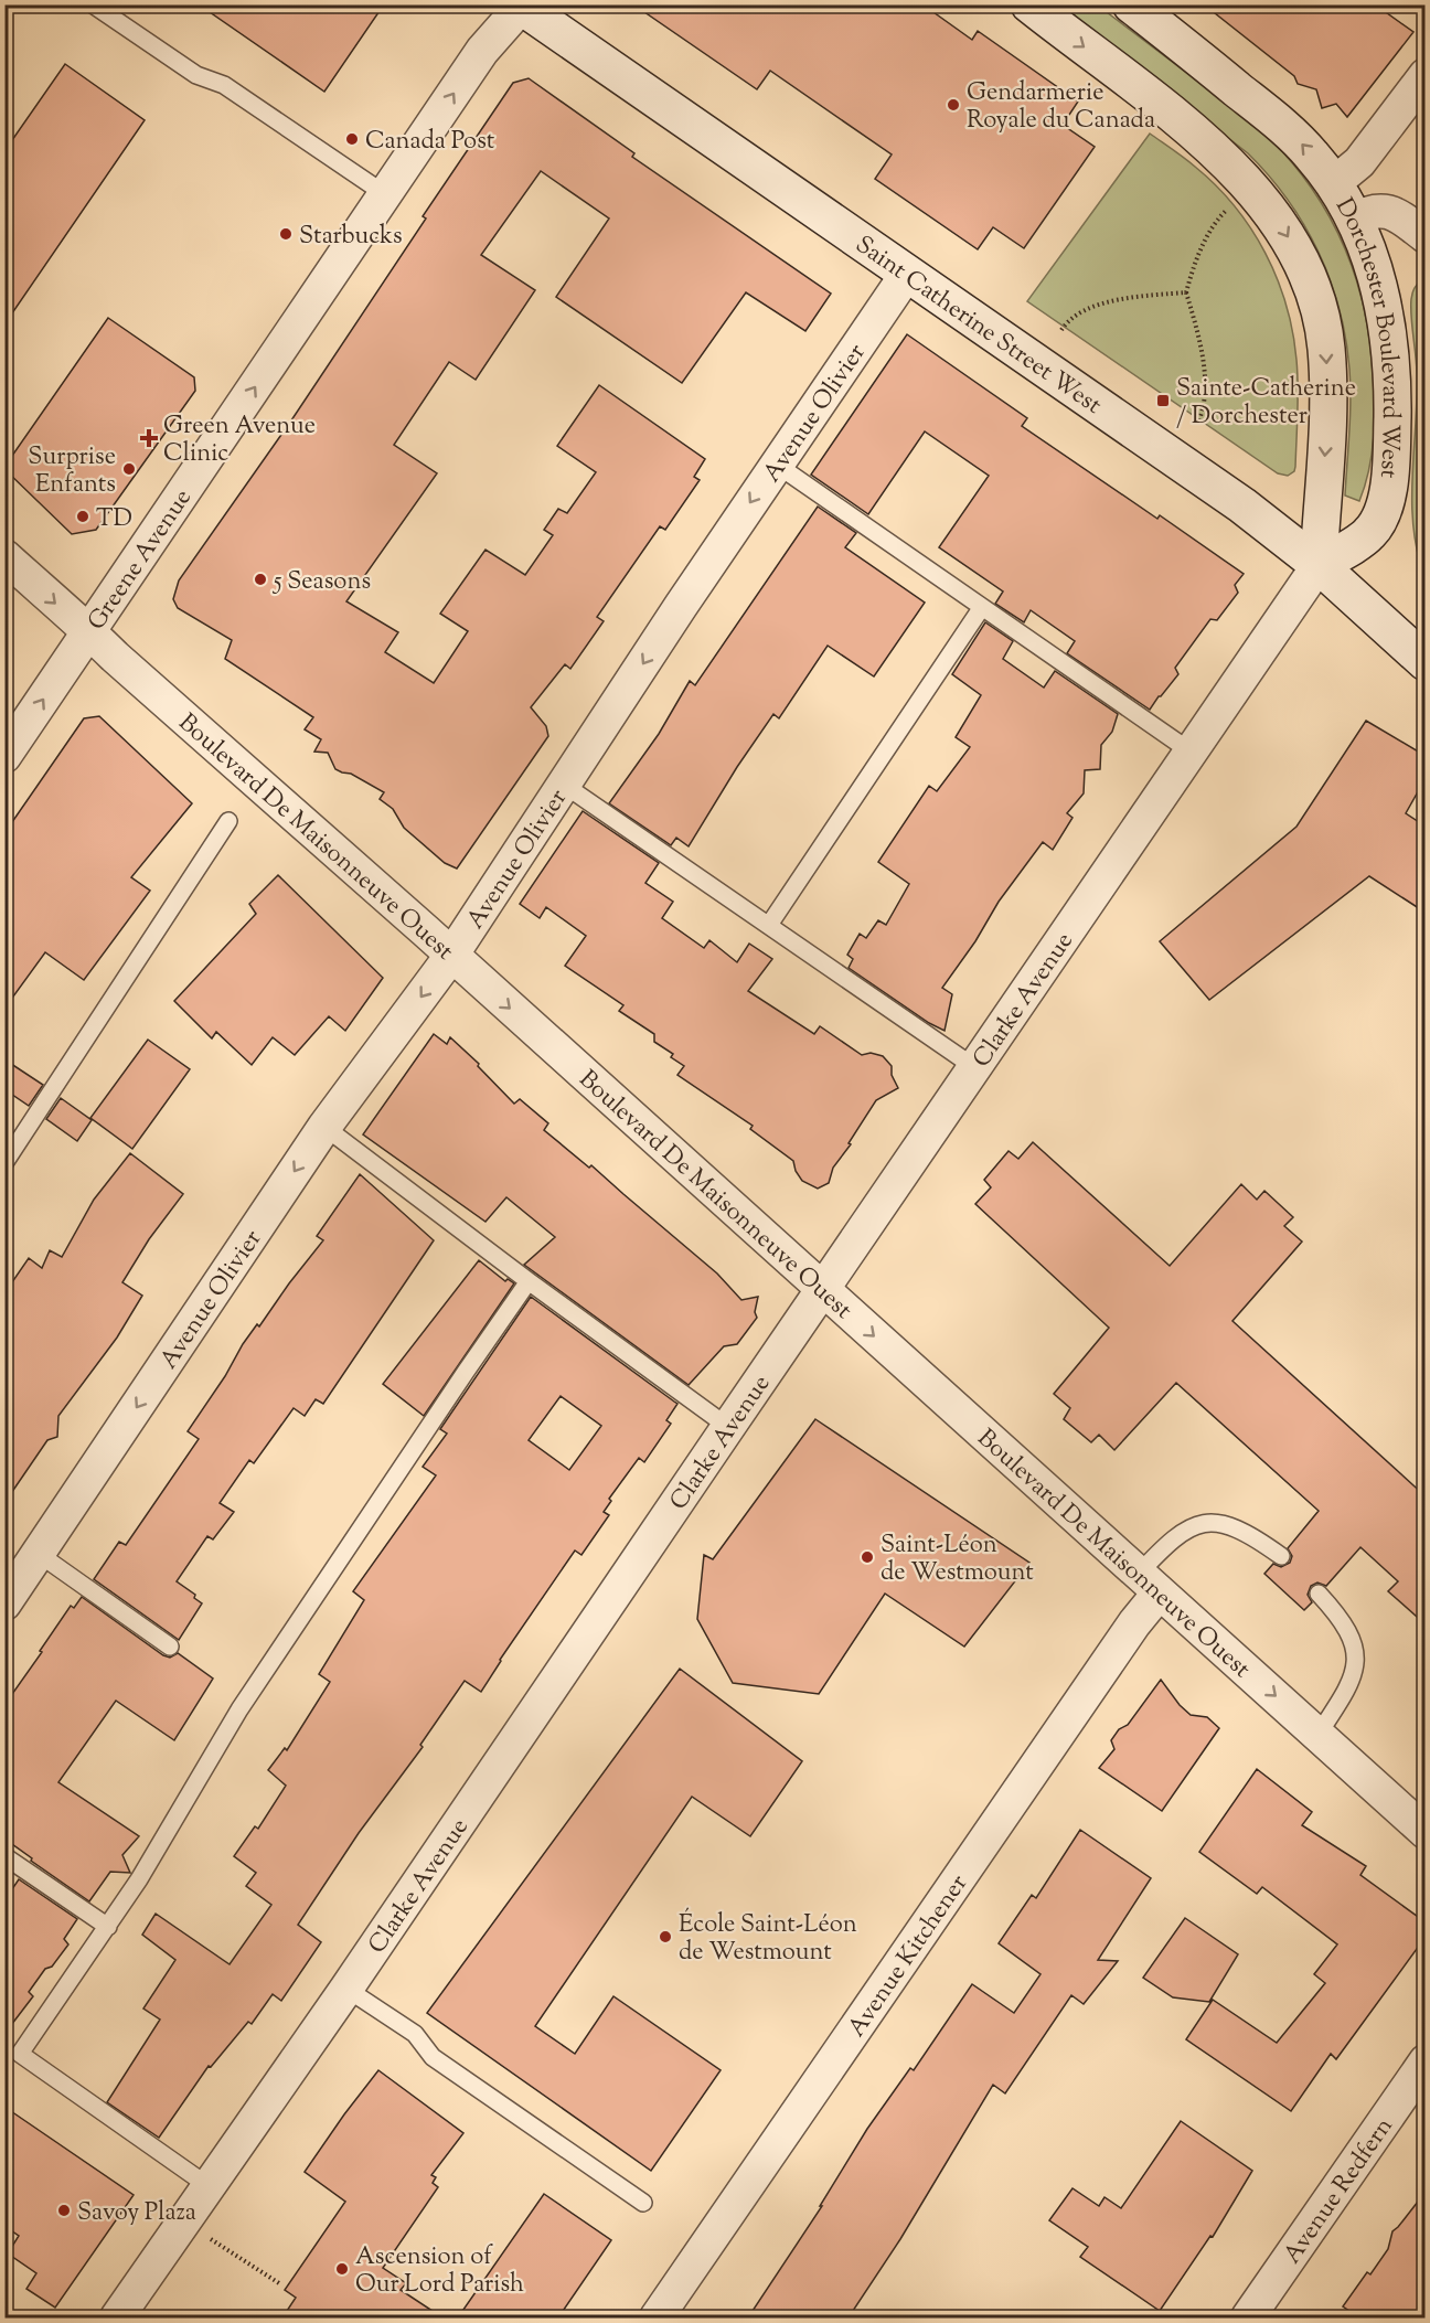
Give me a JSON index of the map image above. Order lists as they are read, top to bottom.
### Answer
{
  "streets": {
    "main road": ["Saint Catherine Street West", "Dorchester Boulevard West"],
    "street": [
      "Avenue Olivier",
      "Greene Avenue",
      "Boulevard De Maisonneuve Ouest",
      "Clarke Avenue",
      "Avenue Kitchener",
      "Avenue Redfern"
    ]
  },
  "crossings": [
    ["Saint Catherine Street West", "Dorchester Boulevard West"],
    ["Saint Catherine Street West", "Avenue Olivier"],
    ["Saint Catherine Street West", "Greene Avenue"],
    ["Saint Catherine Street West", "Clarke Avenue"],
    ["Dorchester Boulevard West", "Clarke Avenue"],
    ["Avenue Olivier", "Boulevard De Maisonneuve Ouest"],
    ["Greene Avenue", "Boulevard De Maisonneuve Ouest"],
    ["Boulevard De Maisonneuve Ouest", "Clarke Avenue"],
    ["Boulevard De Maisonneuve Ouest", "Avenue Kitchener"]
  ],
  "one_way": ["Avenue Olivier", "Greene Avenue", "Boulevard De Maisonneuve Ouest"],
  "places": {
    "other": [
      "Gendarmerie Royale du Canada",
      "Canada Post",
      "Starbucks",
      "Surprise Enfants",
      "TD",
      "5 Seasons",
      "Saint-Léon de Westmount",
      "École Saint-Léon de Westmount",
      "Savoy Plaza",
      "Ascension of Our Lord Parish"
    ],
    "transit": ["Sainte-Catherine / Dorchester"],
    "health": ["Green Avenue Clinic"]
  }
}
